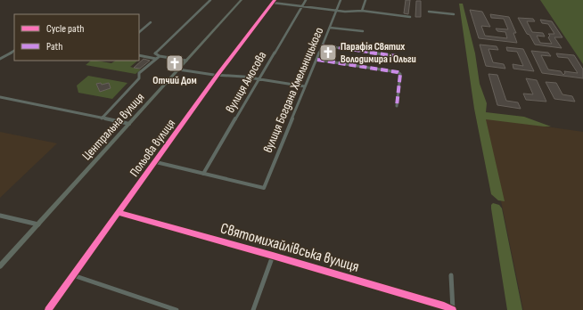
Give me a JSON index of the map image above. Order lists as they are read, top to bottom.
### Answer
{
  "streets": {
    "main road": ["Центральна вулиця"],
    "street": [
      "вулиця Амосова",
      "вулиця Богдана Хмельницького",
      "Польова вулиця",
      "Святомихайлівська вулиця"
    ]
  },
  "crossings": [
    ["вулиця Амосова", "вулиця Богдана Хмельницького"],
    ["Польова вулиця", "Святомихайлівська вулиця"]
  ],
  "places": {
    "church": ["Парафія Святих Володимира і Ольги", "Отчий Дом"]
  },
  "legend": ["Cycle path", "Path"]
}
